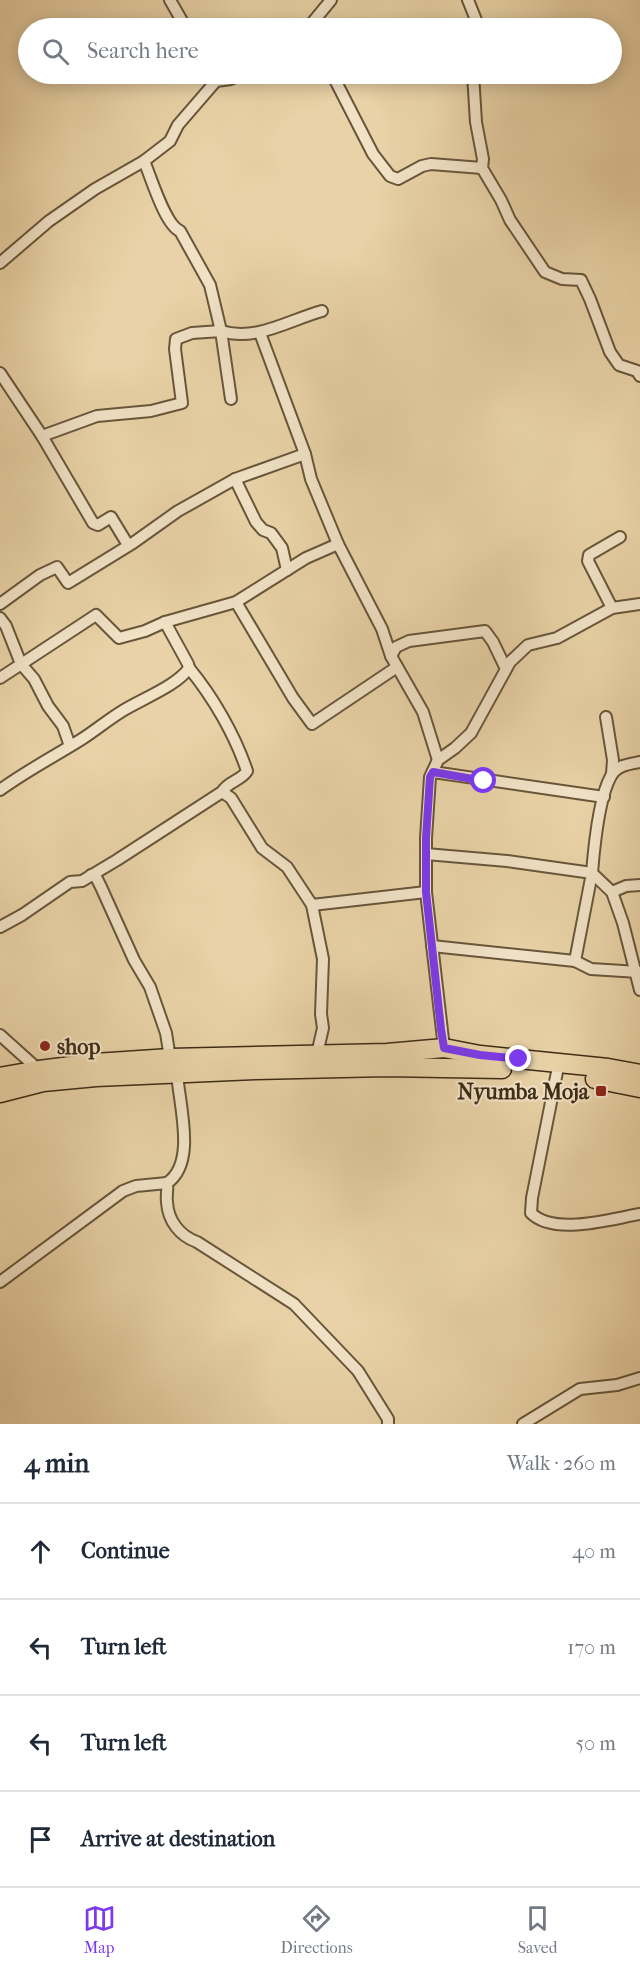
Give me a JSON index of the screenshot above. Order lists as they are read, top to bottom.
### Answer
{
  "places": {
    "other": ["shop"],
    "transit": ["Nyumba Moja"]
  },
  "page": {
    "search": "Search here",
    "heading": ["4 min", "Walk · 260 m"],
    "list": [
      ["Continue", "40 m"],
      ["Turn left", "170 m"],
      ["Turn left", "50 m"],
      "Arrive at destination"
    ],
    "nav": ["Map", "Directions", "Saved"]
  }
}
